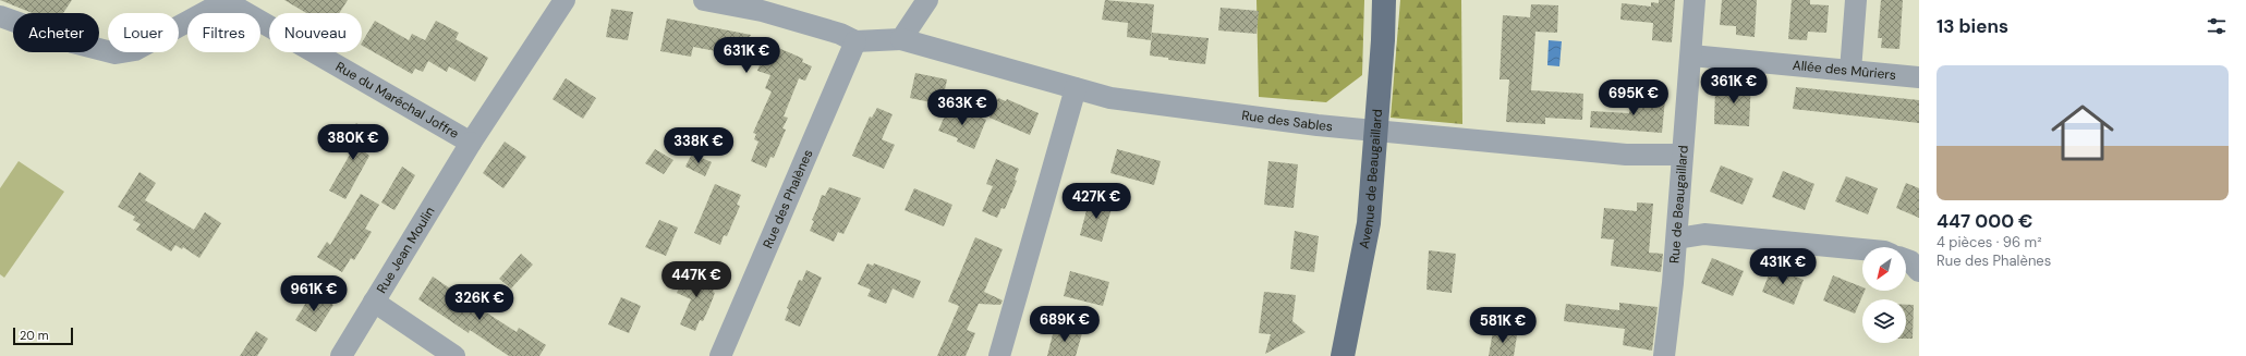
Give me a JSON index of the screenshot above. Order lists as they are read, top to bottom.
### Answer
{
  "streets": {
    "main road": ["Avenue de Beaugaillard"],
    "street": [
      "Allée des Mûriers",
      "Rue du Maréchal Joffre",
      "Rue des Sables",
      "Rue des Phalènes",
      "Rue de Beaugaillard",
      "Rue Jean Moulin"
    ]
  },
  "crossings": [
    ["Allée des Mûriers", "Rue de Beaugaillard"],
    ["Rue du Maréchal Joffre", "Rue Jean Moulin"],
    ["Rue des Sables", "Avenue de Beaugaillard"],
    ["Rue des Sables", "Rue de Beaugaillard"]
  ],
  "scale_bar": "20 m",
  "north": "bottom left",
  "page": {
    "heading": "13 biens",
    "chip": [
      "Acheter",
      "Louer",
      "Filtres",
      "Nouveau"
    ],
    "price": [
      "631K €",
      "361K €",
      "695K €",
      "363K €",
      "380K €",
      "338K €",
      "427K €",
      "431K €",
      "447K €",
      "961K €",
      "326K €",
      "689K €",
      "581K €"
    ],
    "list": [
      {
        "name": "447 000 €",
        "note": "4 pièces · 96 m² · Rue des Phalènes"
      }
    ],
    "scale": "20 m"
  }
}
